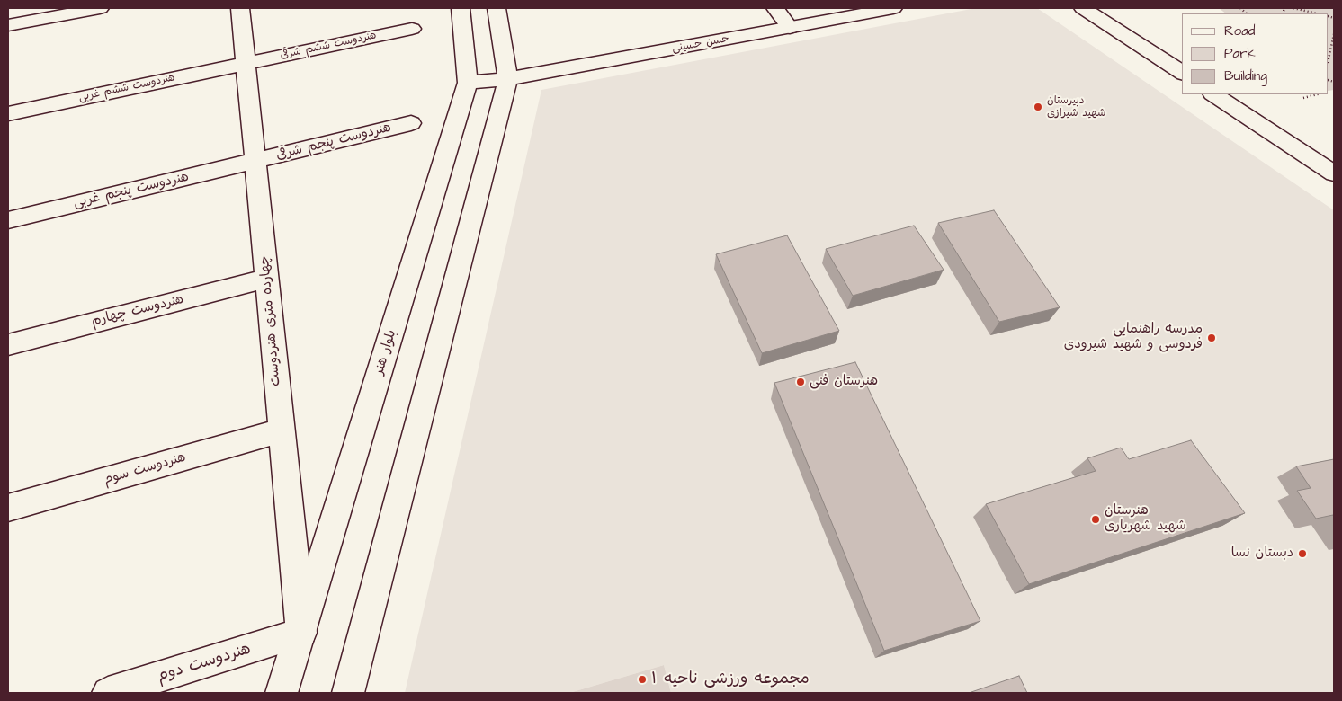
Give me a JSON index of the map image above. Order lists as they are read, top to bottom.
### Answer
{
  "streets": {
    "street": [
      "حسن حسینی",
      "هنردوست ششم شرقی",
      "هنردوست ششم غربی",
      "هنردوست پنجم شرقی",
      "هنردوست پنجم غربی",
      "هنردوست چهارم",
      "چهارده متری هنردوست",
      "بلوار هنر",
      "هنردوست سوم",
      "هنردوست دوم"
    ]
  },
  "crossings": [
    ["حسن حسینی", "بلوار هنر"],
    ["هنردوست ششم شرقی", "هنردوست ششم غربی"],
    ["هنردوست ششم شرقی", "چهارده متری هنردوست"],
    ["هنردوست ششم غربی", "چهارده متری هنردوست"],
    ["هنردوست پنجم شرقی", "هنردوست پنجم غربی"],
    ["هنردوست پنجم شرقی", "چهارده متری هنردوست"],
    ["هنردوست پنجم غربی", "چهارده متری هنردوست"],
    ["هنردوست چهارم", "چهارده متری هنردوست"],
    ["چهارده متری هنردوست", "بلوار هنر"],
    ["چهارده متری هنردوست", "هنردوست سوم"],
    ["چهارده متری هنردوست", "هنردوست دوم"],
    ["بلوار هنر", "هنردوست دوم"]
  ],
  "places": [
    "دبیرستان شهید شیرازی",
    "مدرسه راهنمایی فردوسی و شهید شیرودی",
    "هنرستان فنی",
    "هنرستان شهید شهریاری",
    "دبستان نسا",
    "مجموعه ورزشی ناحیه ۱"
  ],
  "legend": ["Road", "Park", "Building"]
}
